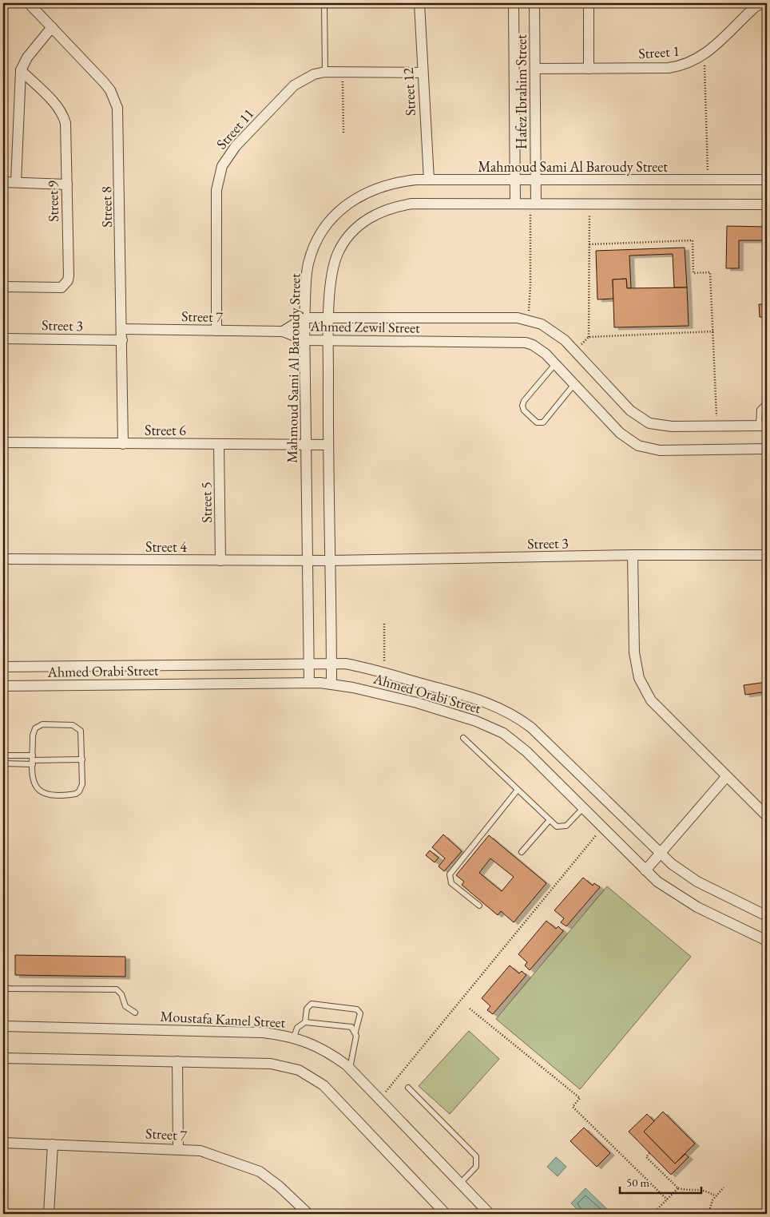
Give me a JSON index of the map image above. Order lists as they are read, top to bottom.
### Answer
{
  "streets": {
    "street": [
      "Street 1",
      "Street 12",
      "Hafez Ibrahim Street",
      "Street 11",
      "Mahmoud Sami Al Baroudy Street",
      "Street 9",
      "Street 8",
      "Street 7",
      "Street 3",
      "Ahmed Zewil Street",
      "Street 6",
      "Street 5",
      "Street 4",
      "Ahmed Orabi Street",
      "Moustafa Kamel Street"
    ]
  },
  "crossings": [
    ["Street 1", "Hafez Ibrahim Street"],
    ["Street 12", "Street 11"],
    ["Street 12", "Mahmoud Sami Al Baroudy Street"],
    ["Hafez Ibrahim Street", "Mahmoud Sami Al Baroudy Street"],
    ["Street 11", "Street 7"],
    ["Mahmoud Sami Al Baroudy Street", "Ahmed Zewil Street"],
    ["Mahmoud Sami Al Baroudy Street", "Street 6"],
    ["Mahmoud Sami Al Baroudy Street", "Street 4"],
    ["Mahmoud Sami Al Baroudy Street", "Ahmed Orabi Street"],
    ["Street 8", "Street 7"],
    ["Street 8", "Street 3"],
    ["Street 8", "Street 6"],
    ["Street 7", "Ahmed Zewil Street"],
    ["Street 3", "Street 4"],
    ["Street 6", "Street 5"],
    ["Street 5", "Street 4"]
  ],
  "scale_bar": "50 m"
}
